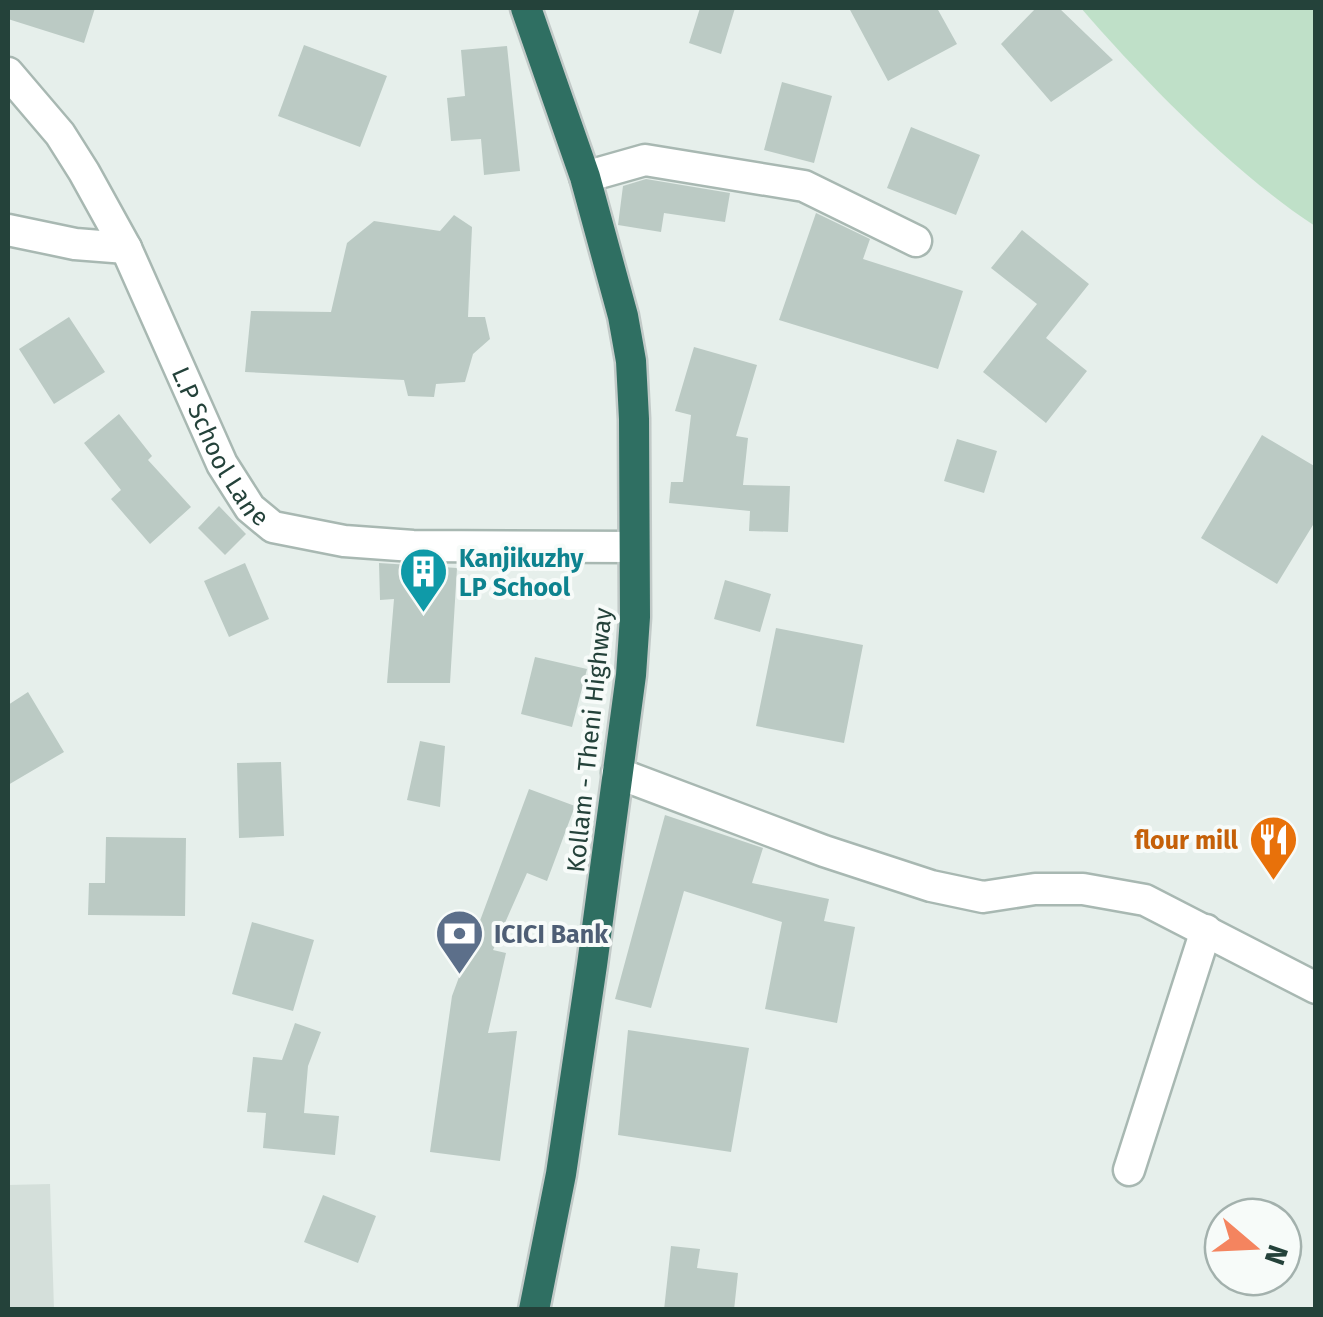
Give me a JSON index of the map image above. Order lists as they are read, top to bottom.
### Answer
{
  "streets": {
    "highway": ["Kollam - Theni Highway"],
    "street": ["L.P School Lane"]
  },
  "crossings": [
    ["L.P School Lane", "Kollam - Theni Highway"]
  ],
  "places": {
    "building": ["Kanjikuzhy LP School"],
    "restaurant": ["flour mill"],
    "bank": ["ICICI Bank"]
  },
  "north": "right"
}
